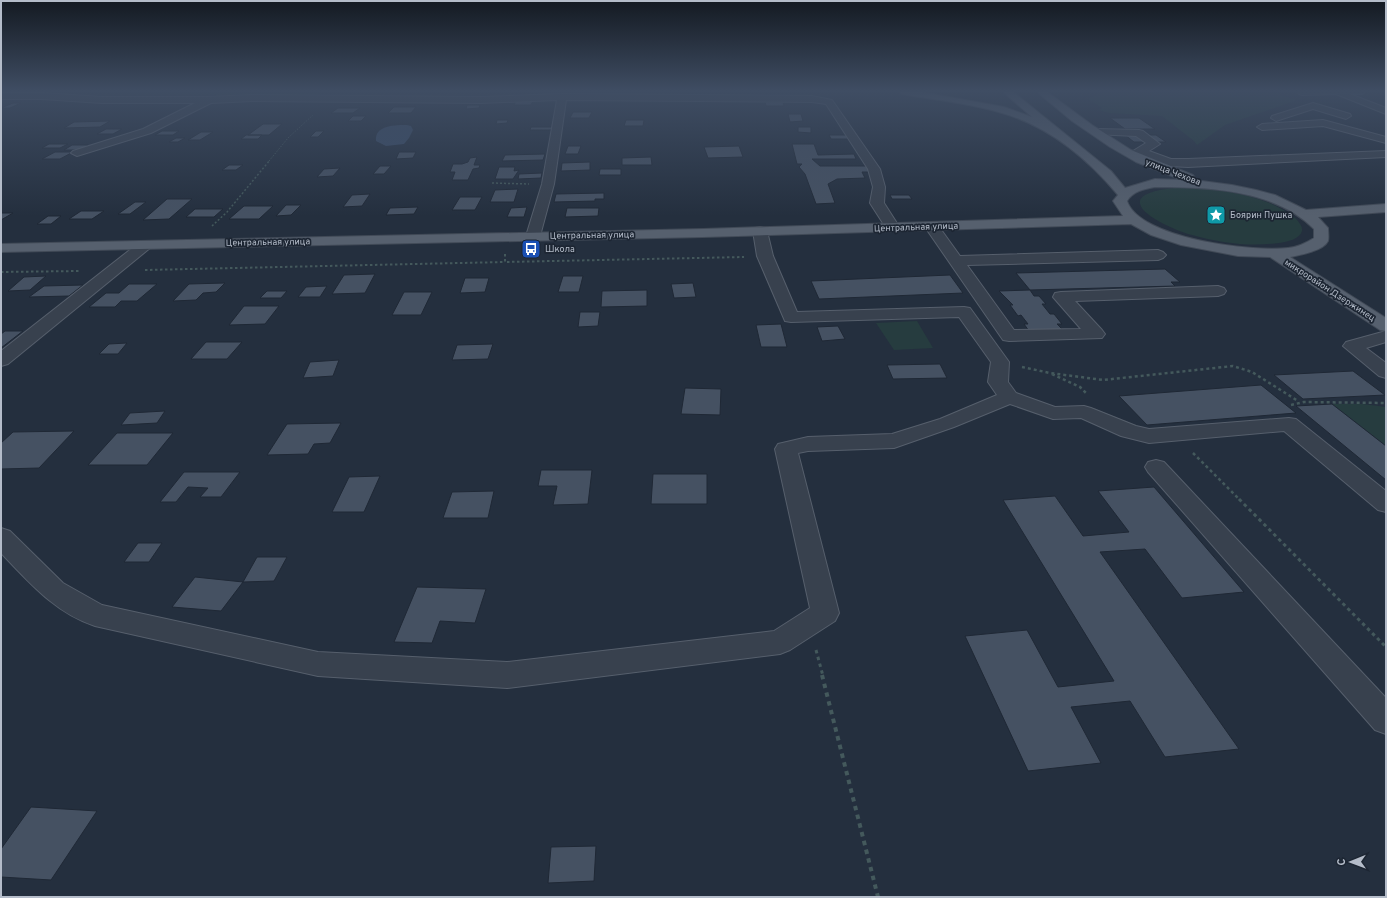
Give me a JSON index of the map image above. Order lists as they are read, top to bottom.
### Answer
{
  "streets": {
    "main road": ["улица Чехова", "Центральная улица", "микрорайон Дзержинец"]
  },
  "places": {
    "place": ["Боярин Пушка"],
    "bus stop": ["Школа"]
  },
  "north": "left"
}
